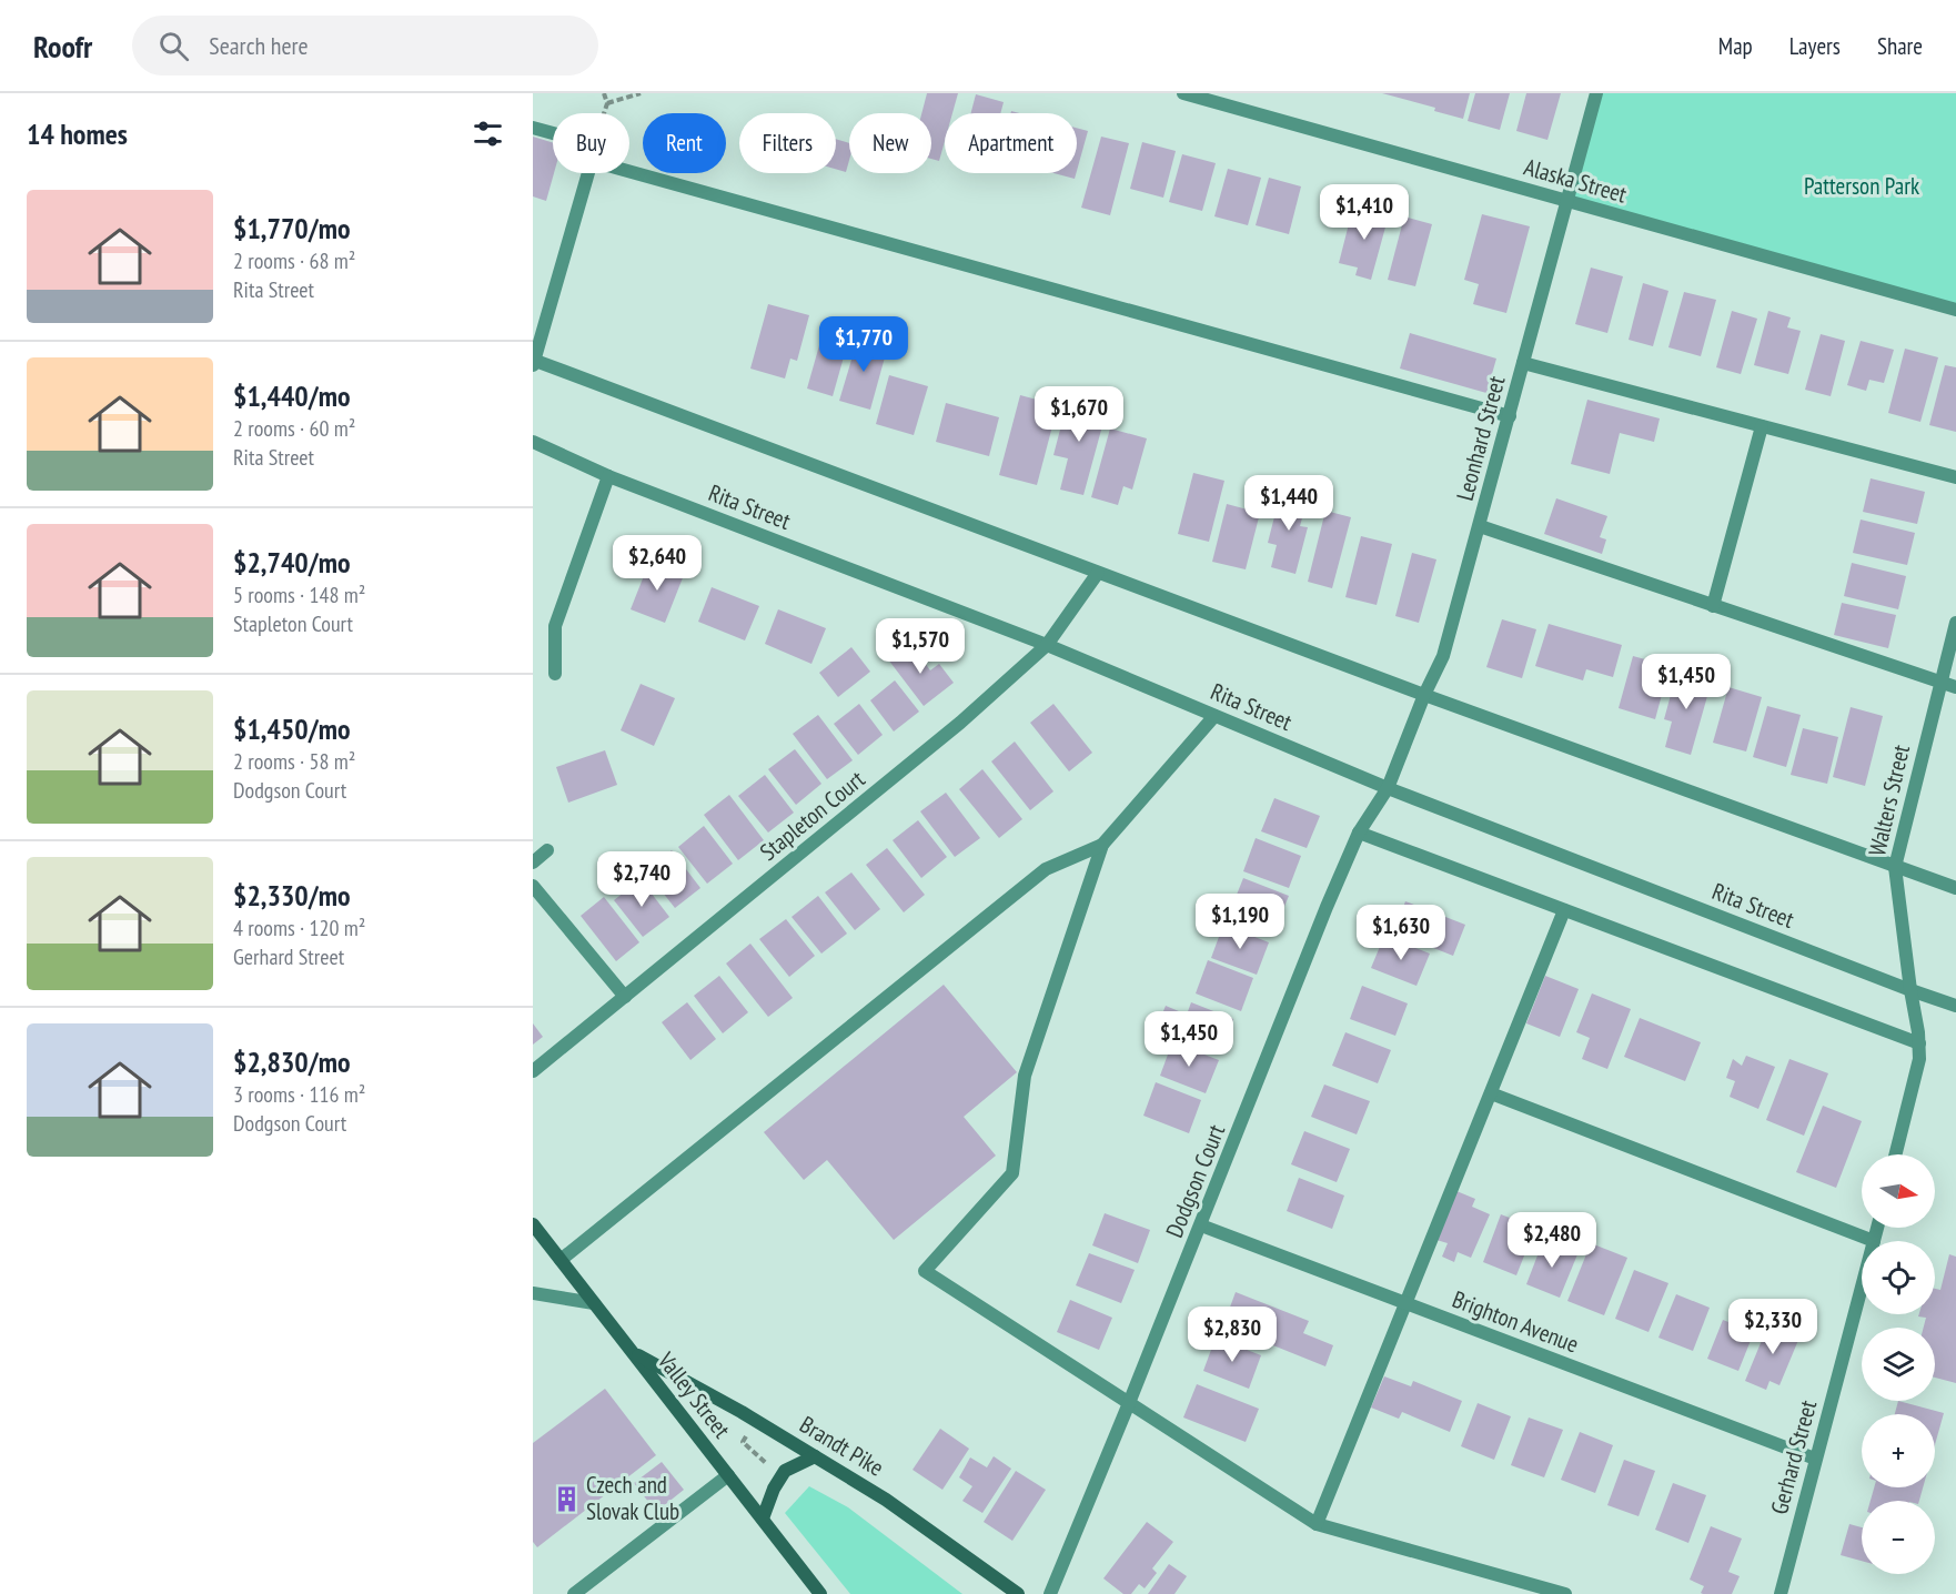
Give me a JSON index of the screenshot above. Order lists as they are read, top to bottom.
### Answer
{
  "streets": {
    "main road": ["Valley Street", "Brandt Pike"],
    "street": [
      "Alaska Street",
      "Leonhard Street",
      "Rita Street",
      "Walters Street",
      "Stapleton Court",
      "Dodgson Court",
      "Brighton Avenue",
      "Gerhard Street"
    ]
  },
  "crossings": [
    ["Alaska Street", "Leonhard Street"],
    ["Leonhard Street", "Rita Street"],
    ["Leonhard Street", "Dodgson Court"],
    ["Rita Street", "Walters Street"],
    ["Rita Street", "Stapleton Court"],
    ["Rita Street", "Dodgson Court"],
    ["Dodgson Court", "Brighton Avenue"],
    ["Brighton Avenue", "Gerhard Street"],
    ["Valley Street", "Brandt Pike"]
  ],
  "parks": ["Patterson Park"],
  "places": {
    "building": ["Czech and Slovak Club"]
  },
  "north": "right",
  "page": {
    "header": "Roofr",
    "search": "Search here",
    "nav": ["Map", "Layers", "Share"],
    "heading": "14 homes",
    "chip": [
      "Buy",
      "Rent",
      "Filters",
      "New",
      "Apartment"
    ],
    "list": [
      {
        "name": "$1,770/mo",
        "note": "2 rooms · 68 m² · Rita Street"
      },
      {
        "name": "$1,440/mo",
        "note": "2 rooms · 60 m² · Rita Street"
      },
      {
        "name": "$2,740/mo",
        "note": "5 rooms · 148 m² · Stapleton Court"
      },
      {
        "name": "$1,450/mo",
        "note": "2 rooms · 58 m² · Dodgson Court"
      },
      {
        "name": "$2,330/mo",
        "note": "4 rooms · 120 m² · Gerhard Street"
      },
      {
        "name": "$2,830/mo",
        "note": "3 rooms · 116 m² · Dodgson Court"
      }
    ],
    "price": [
      "$1,410",
      "$1,770",
      "$1,670",
      "$1,440",
      "$2,640",
      "$1,570",
      "$1,450",
      "$2,740",
      "$1,190",
      "$1,630",
      "$1,450",
      "$2,480",
      "$2,330",
      "$2,830"
    ],
    "map_buttons": ["+", "−"]
  }
}
